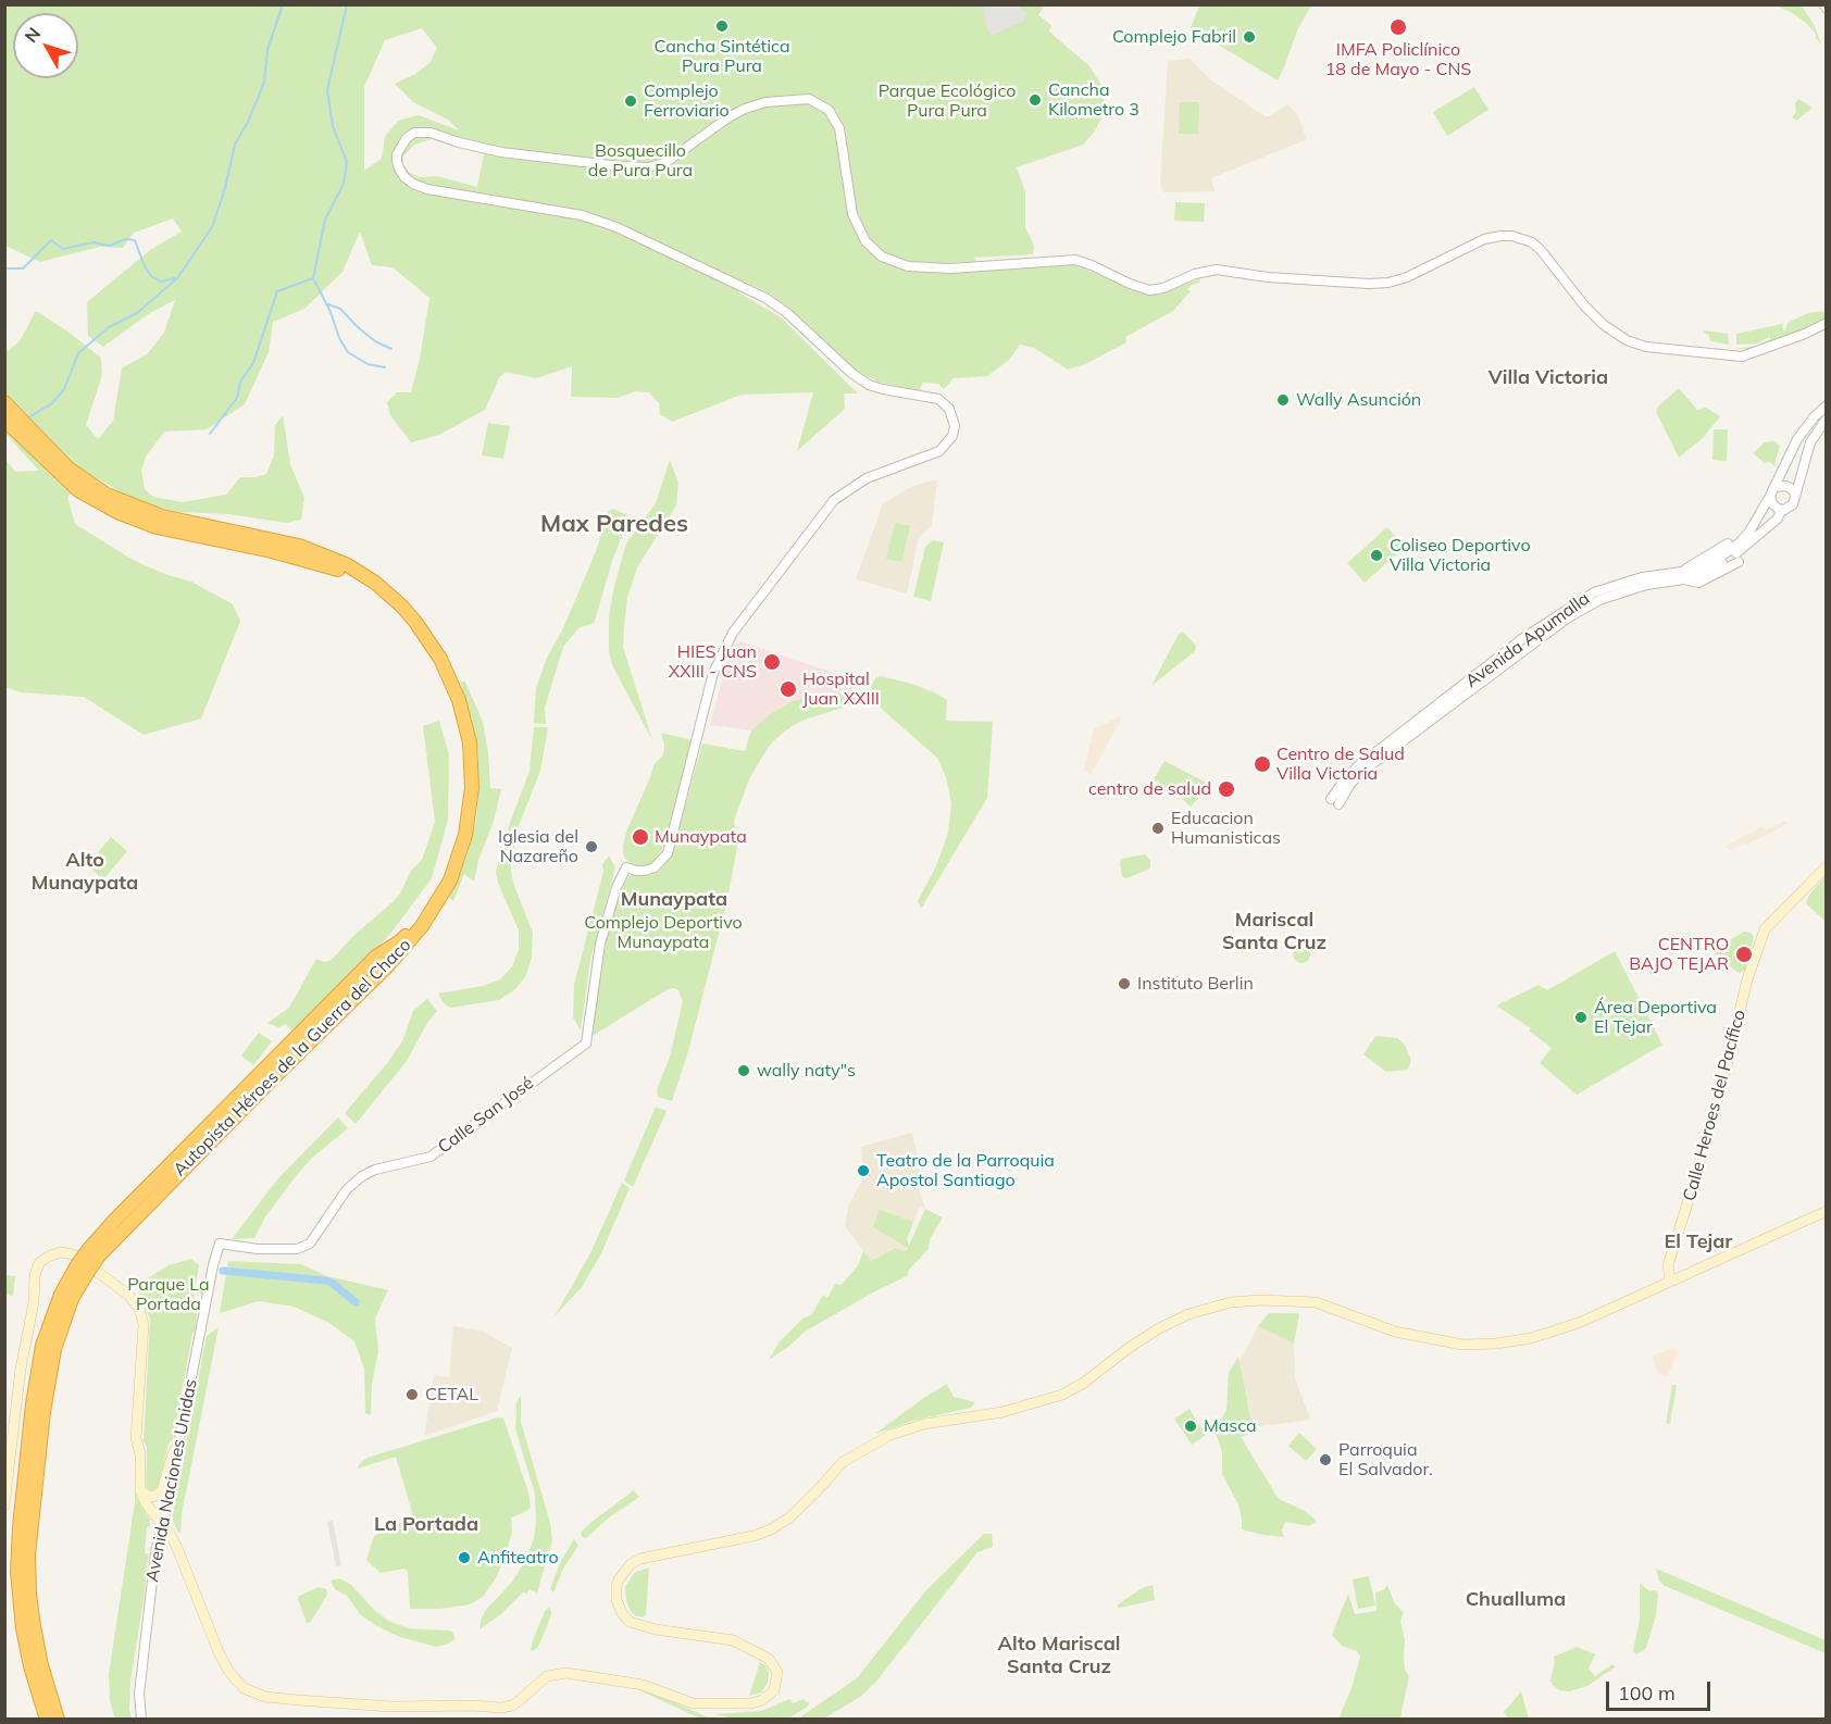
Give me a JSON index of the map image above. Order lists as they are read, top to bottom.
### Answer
{
  "streets": {
    "highway": ["Autopista Héroes de la Guerra del Chaco"],
    "main road": ["Calle Heroes del Pacífico"],
    "street": ["Avenida Apumalla", "Calle San José", "Avenida Naciones Unidas"]
  },
  "crossings": [
    ["Calle San José", "Avenida Naciones Unidas"]
  ],
  "districts": [
    "Villa Victoria",
    "Max Paredes",
    "Alto Munaypata",
    "Munaypata",
    "Mariscal Santa Cruz",
    "El Tejar",
    "La Portada",
    "Chualluma",
    "Alto Mariscal Santa Cruz"
  ],
  "parks": [
    "Parque Ecológico Pura Pura",
    "Bosquecillo de Pura Pura",
    "Complejo Deportivo Munaypata",
    "Parque La Portada"
  ],
  "places": [
    "Cancha Sintética Pura Pura",
    "IMFA Policlínico 18 de Mayo - CNS",
    "Complejo Fabril",
    "Cancha Kilometro 3",
    "Complejo Ferroviario",
    "Wally Asunción",
    "Coliseo Deportivo Villa Victoria",
    "HIES Juan XXIII - CNS",
    "Hospital Juan XXIII",
    "Centro de Salud Villa Victoria",
    "centro de salud",
    "Educacion Humanisticas",
    "Munaypata",
    "Iglesia del Nazareño",
    "CENTRO BAJO TEJAR",
    "Instituto Berlin",
    "Área Deportiva El Tejar",
    "wally naty\"s",
    "Teatro de la Parroquia Apostol Santiago",
    "CETAL",
    "Masca",
    "Parroquia El Salvador.",
    "Anfiteatro"
  ],
  "scale_bar": "100 m",
  "north": "top left"
}
